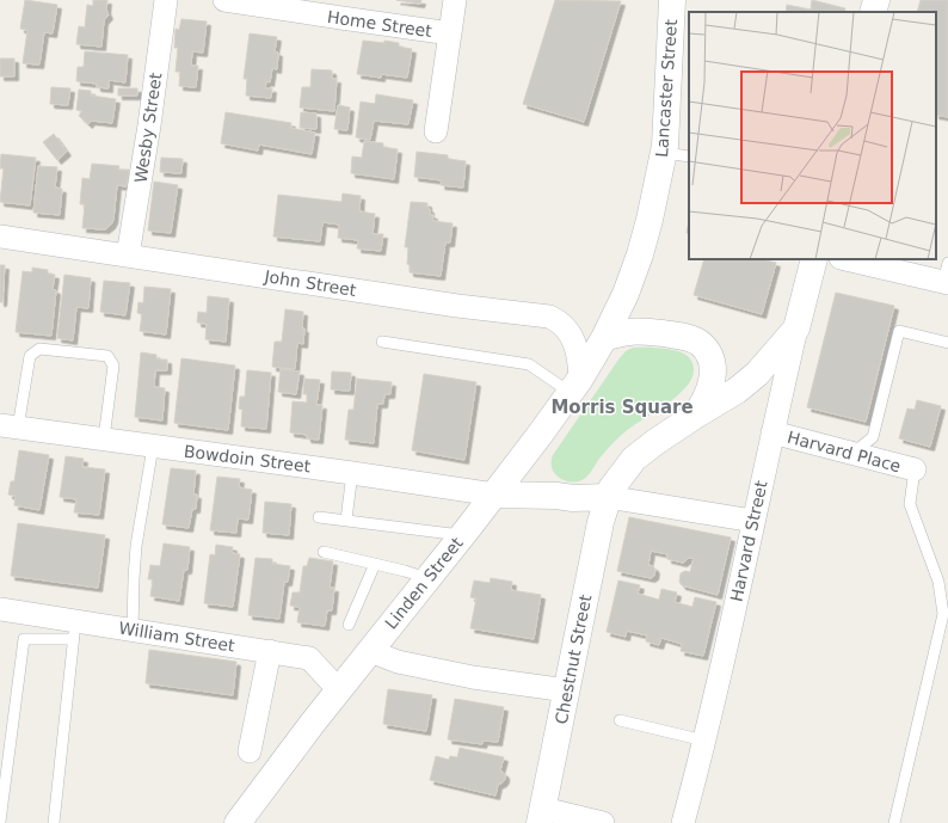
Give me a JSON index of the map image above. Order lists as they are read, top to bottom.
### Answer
{
  "streets": {
    "main road": [
      "Lancaster Street",
      "Harvard Street",
      "Linden Street",
      "Chestnut Street"
    ],
    "street": [
      "Home Street",
      "Wesby Street",
      "John Street",
      "Harvard Place",
      "Bowdoin Street",
      "William Street"
    ]
  },
  "crossings": [
    ["Lancaster Street", "Linden Street"],
    ["Wesby Street", "John Street"],
    ["John Street", "Linden Street"],
    ["Harvard Place", "Harvard Street"],
    ["Bowdoin Street", "Linden Street"],
    ["Linden Street", "William Street"]
  ],
  "districts": ["Morris Square"]
}
